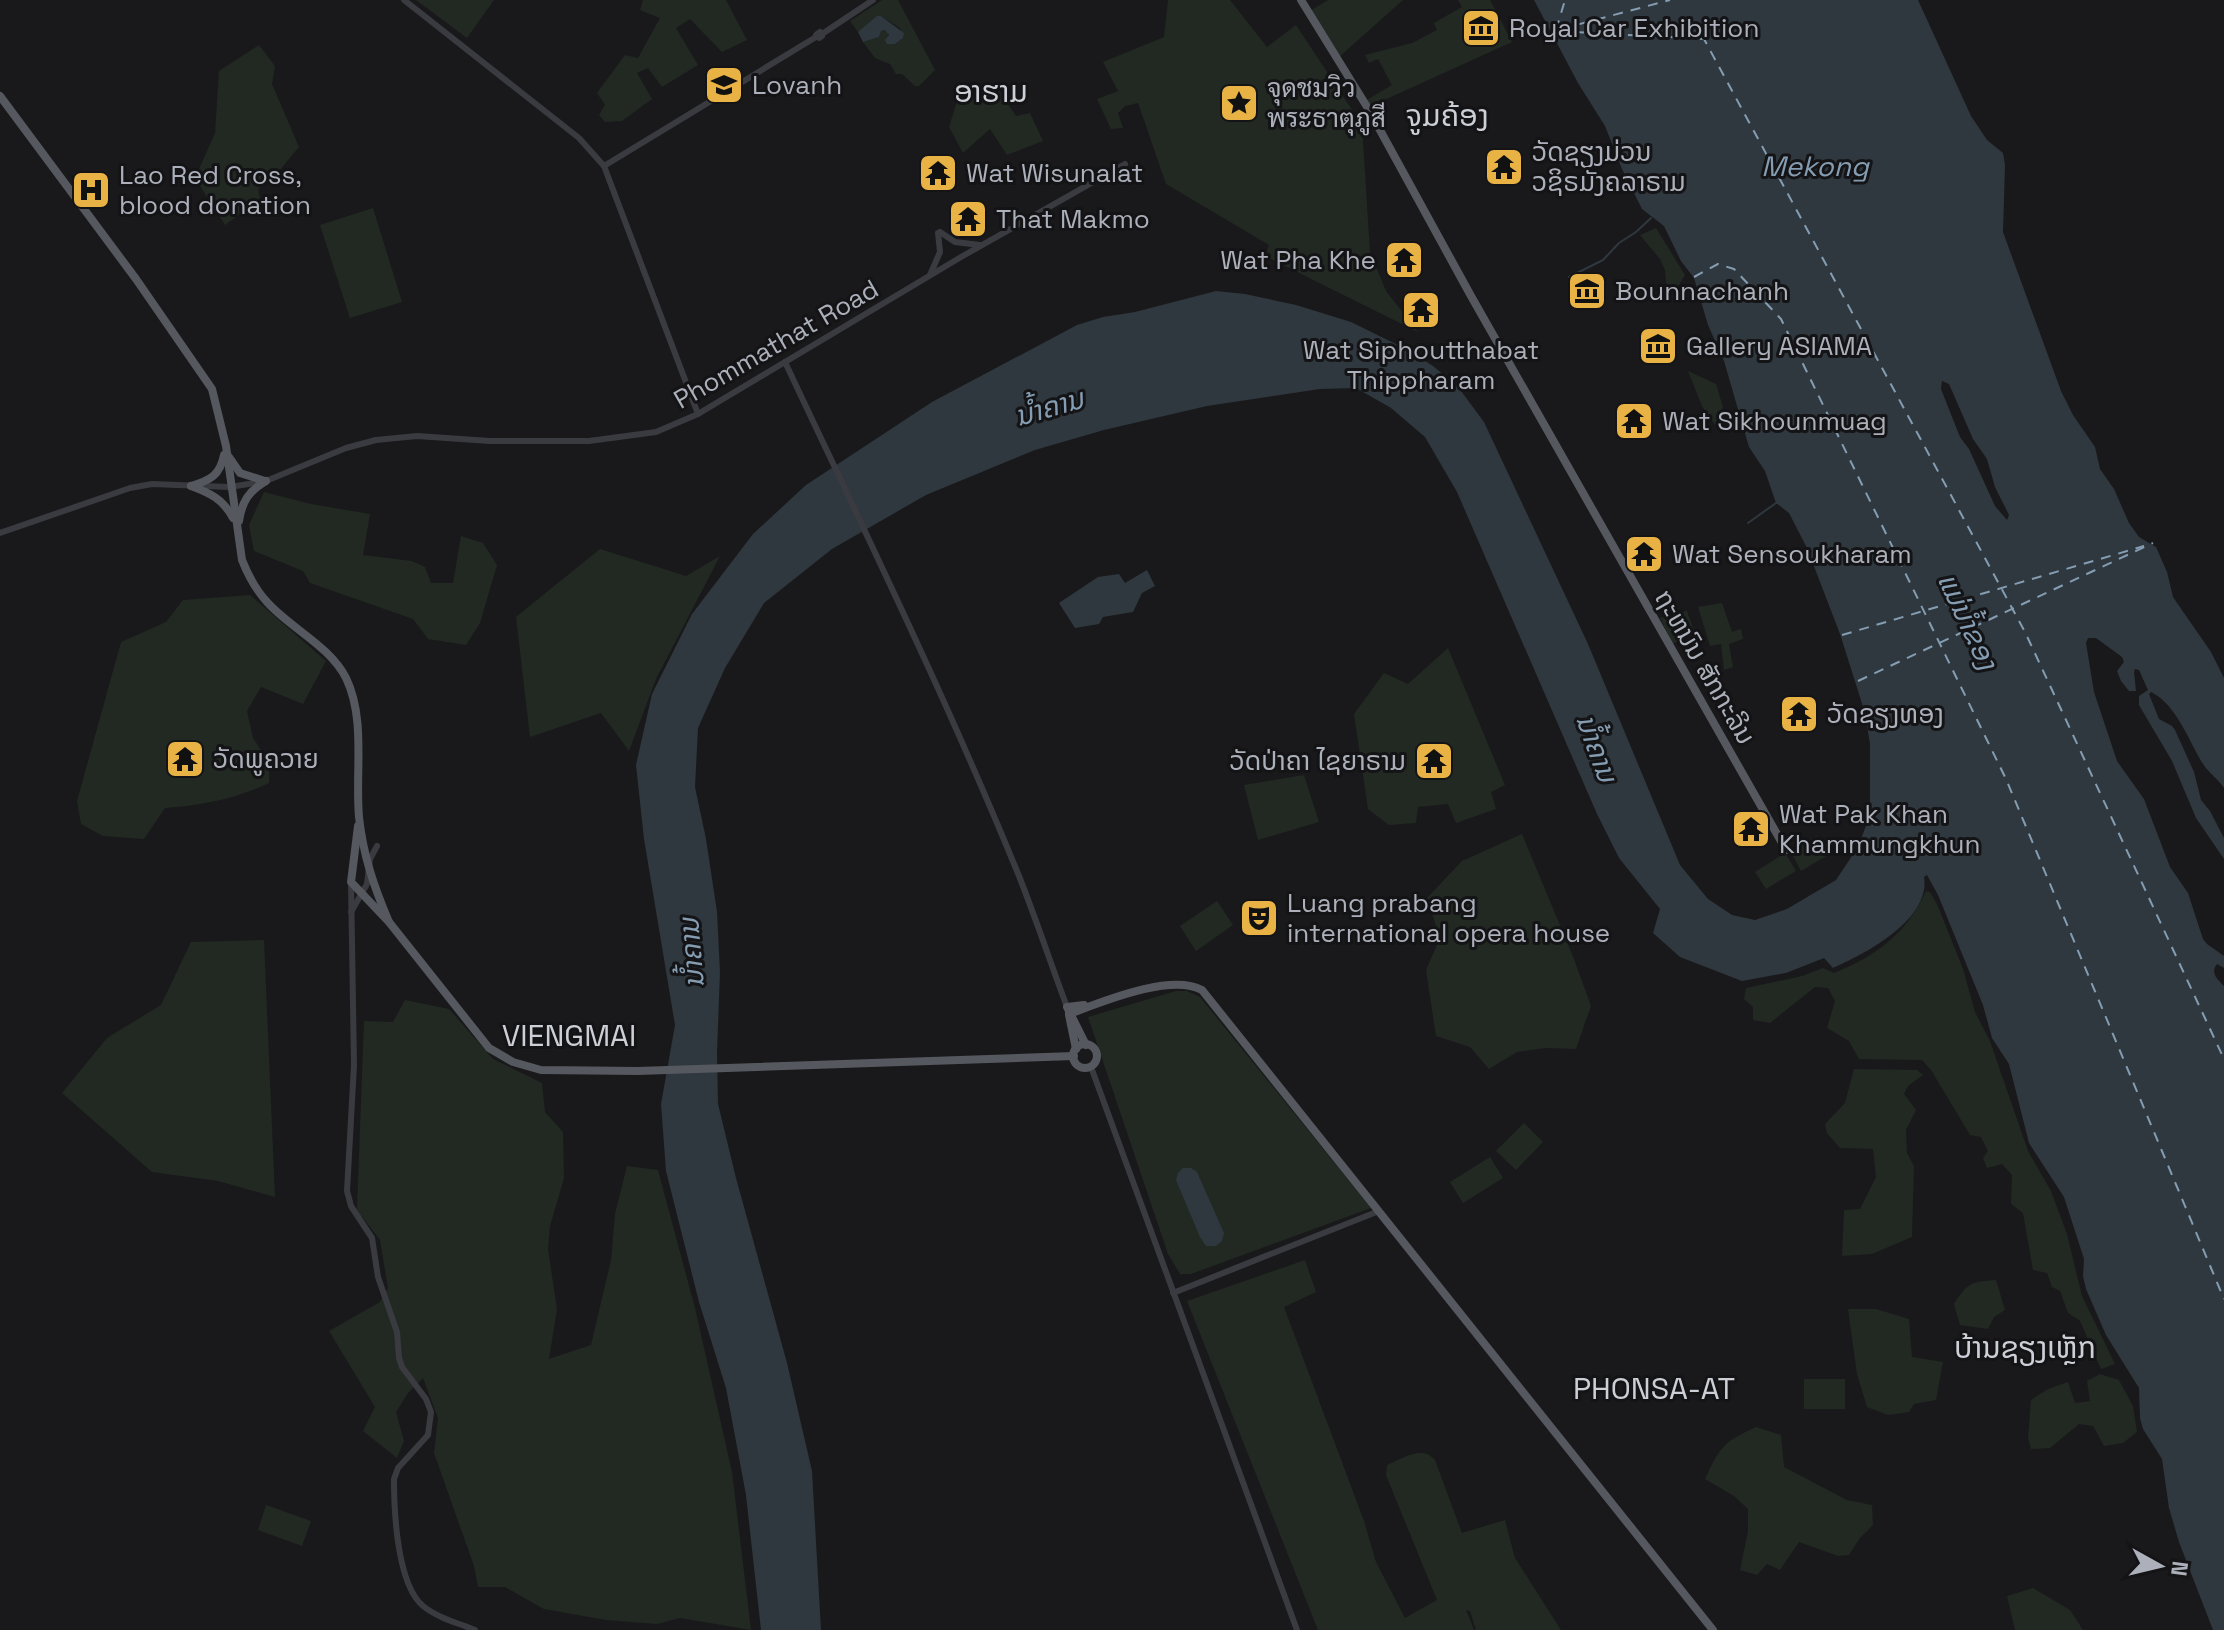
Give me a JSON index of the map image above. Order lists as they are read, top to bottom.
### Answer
{
  "streets": {
    "main road": ["ຖະຫນົນ ສັກກະລິນ"],
    "street": ["Phommathat Road"]
  },
  "districts": [
    "ອາຮາມ",
    "ຈູມຄ້ອງ",
    "VIENGMAI",
    "ບ້ານຊຽງເຫຼັກ",
    "PHONSA-AT"
  ],
  "water": ["Mekong", "ນ້ຳຄານ", "ແມ່ນ້ຳຂອງ"],
  "places": {
    "museum": ["Royal Car Exhibition", "Bounnachanh", "Gallery ASIAMA"],
    "school or university": ["Lovanh"],
    "place": ["จุดชมวิว พระธาตุภูสี"],
    "temple": [
      "ວັດຊຽງມ່ວນ ວຊິຣມັງຄລາຣາມ",
      "Wat Wisunalat",
      "That Makmo",
      "Wat Pha Khe",
      "Wat Siphoutthabat Thippharam",
      "Wat Sikhounmuag",
      "Wat Sensoukharam",
      "ວັດຊຽງທອງ",
      "ວັດພູຄວາຍ",
      "ວັດປ່າຄາ ໄຊຍາຣາມ",
      "Wat Pak Khan Khammungkhun"
    ],
    "hospital": ["Lao Red Cross, blood donation"],
    "theatre": ["Luang prabang international opera house"]
  },
  "north": "right"
}
